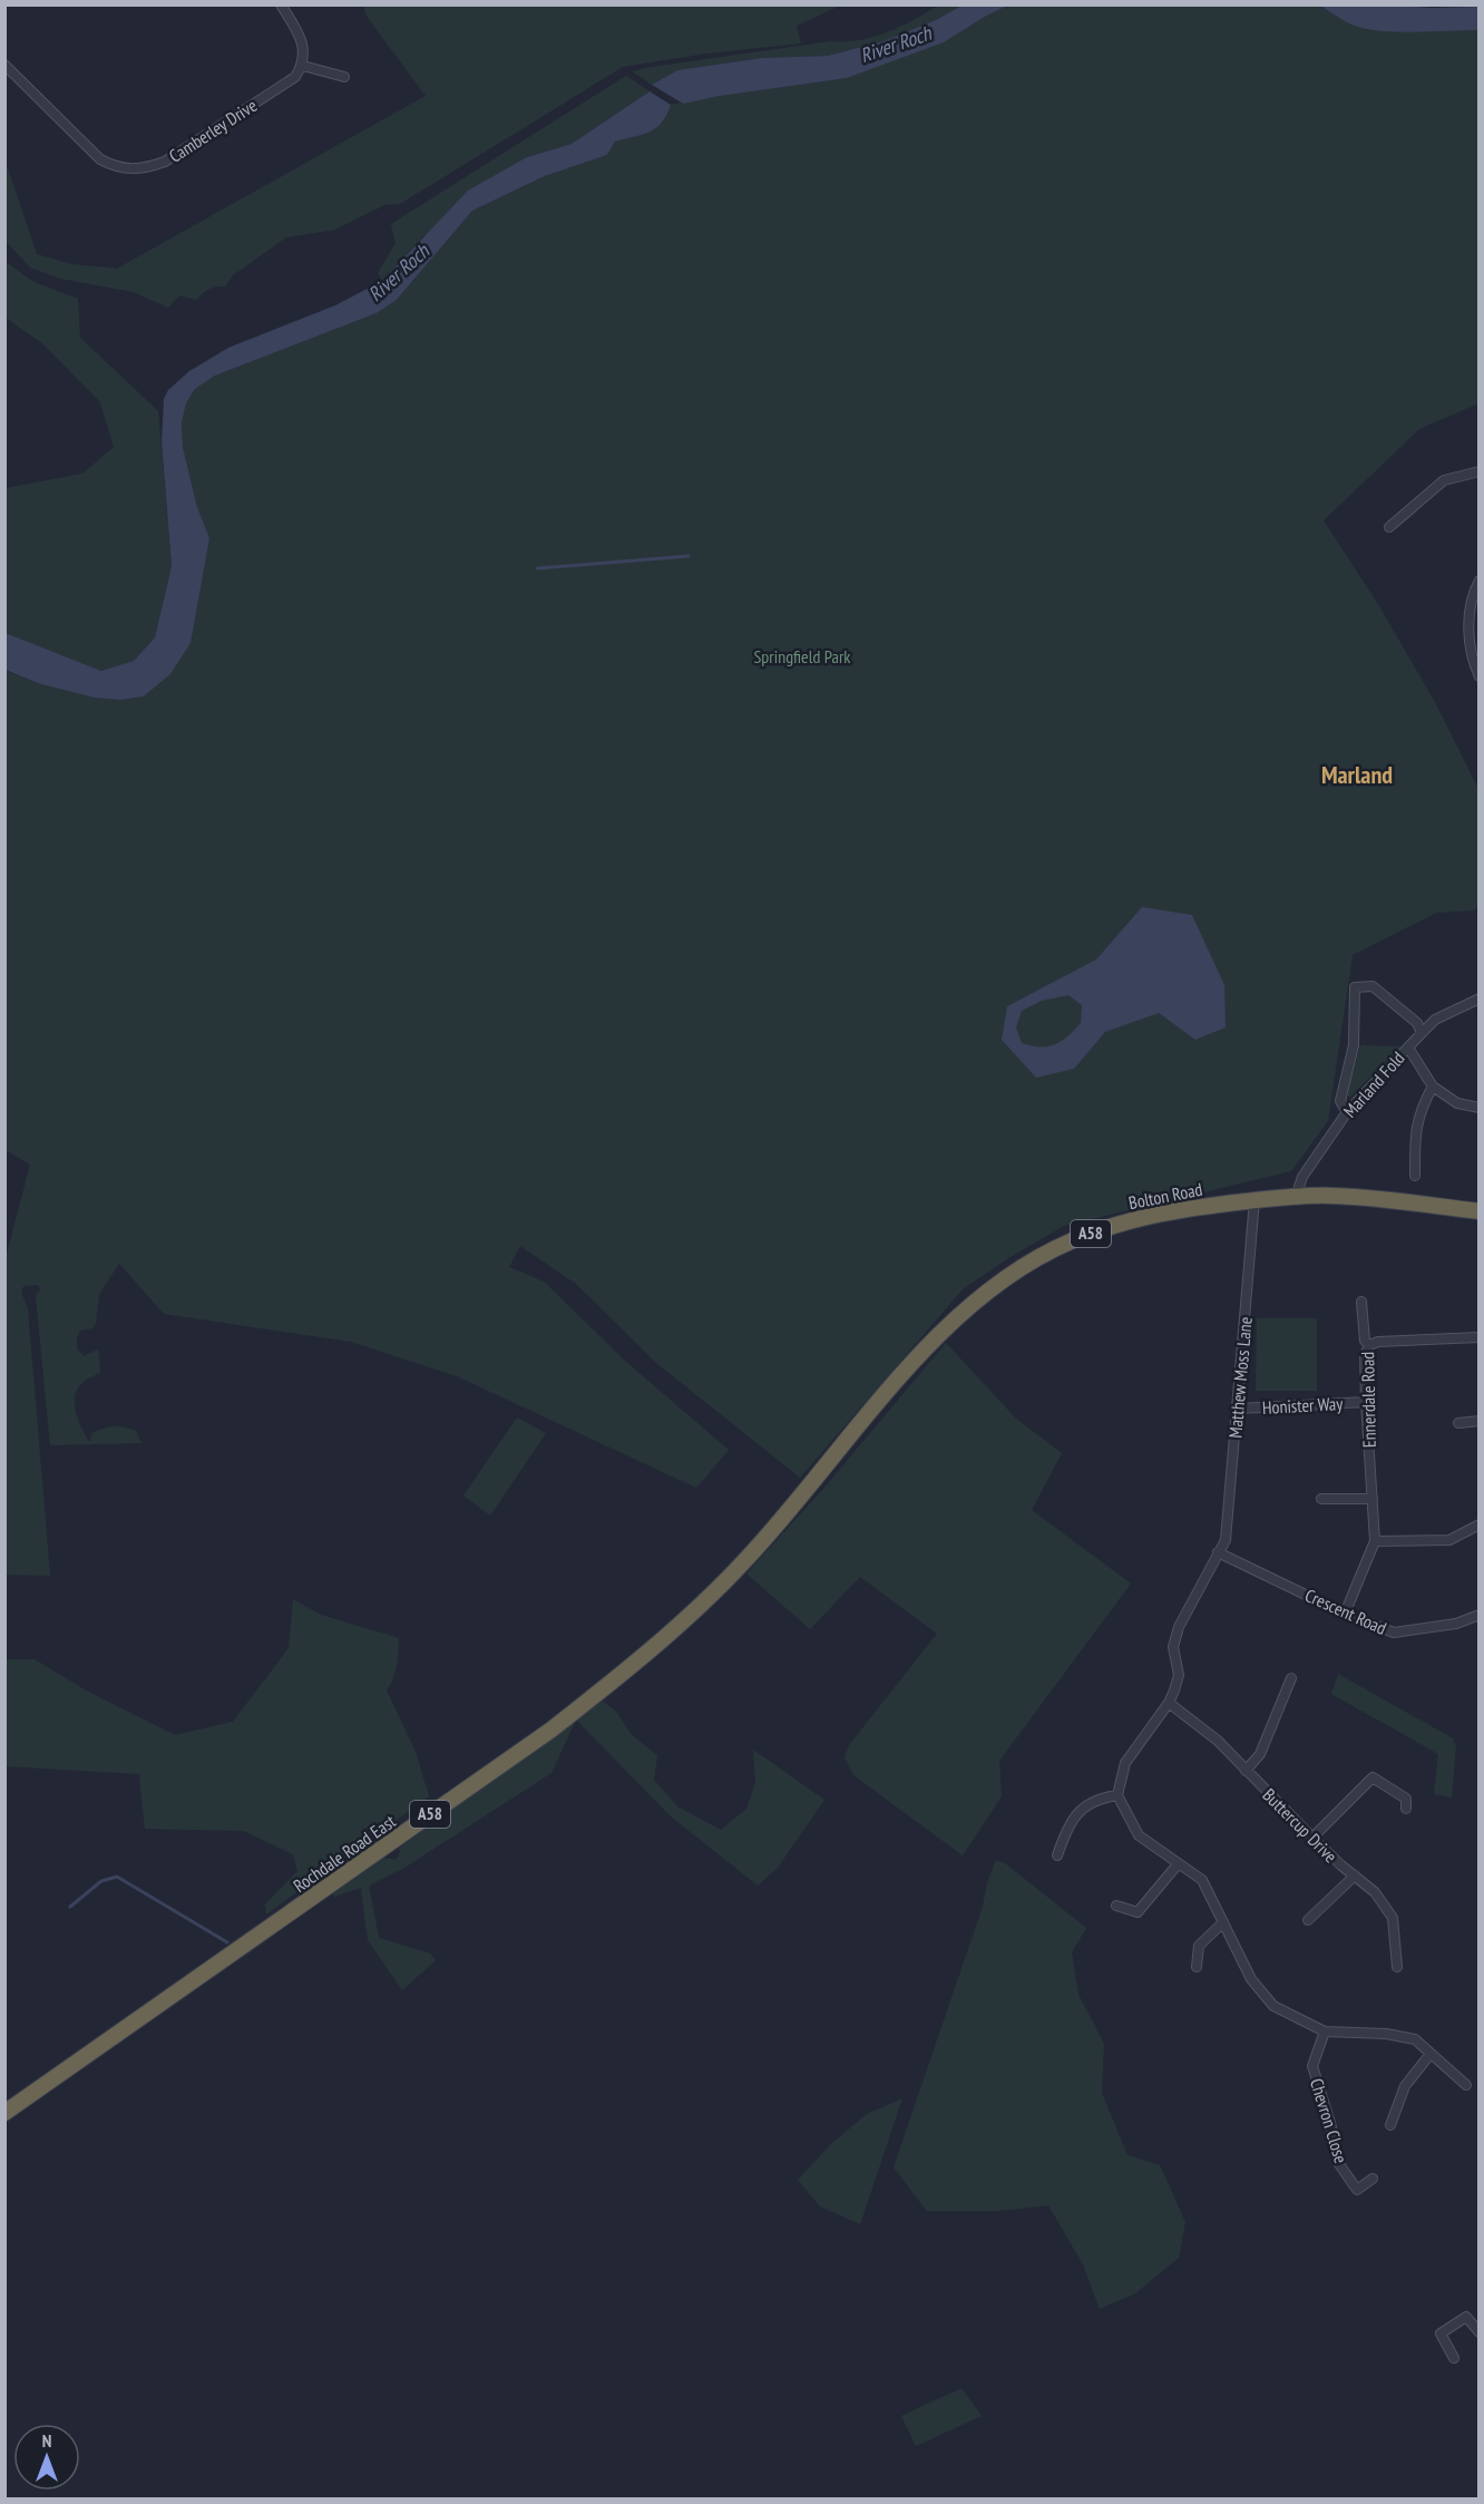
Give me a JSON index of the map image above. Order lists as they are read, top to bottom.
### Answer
{
  "streets": {
    "highway": ["Bolton Road", "A58", "Rochdale Road East"],
    "street": [
      "Camberley Drive",
      "Marland Fold",
      "Matthew Moss Lane",
      "Ennerdale Road",
      "Honister Way",
      "Crescent Road",
      "Buttercup Drive",
      "Chevron Close"
    ]
  },
  "crossings": [
    ["Marland Fold", "Bolton Road"],
    ["Bolton Road", "Matthew Moss Lane"],
    ["Bolton Road", "Rochdale Road East"],
    ["Matthew Moss Lane", "Honister Way"],
    ["Matthew Moss Lane", "Crescent Road"],
    ["Matthew Moss Lane", "Buttercup Drive"],
    ["Ennerdale Road", "Honister Way"],
    ["Ennerdale Road", "Crescent Road"]
  ],
  "districts": ["Marland"],
  "water": ["River Roch"],
  "parks": ["Springfield Park"],
  "north": "top"
}
